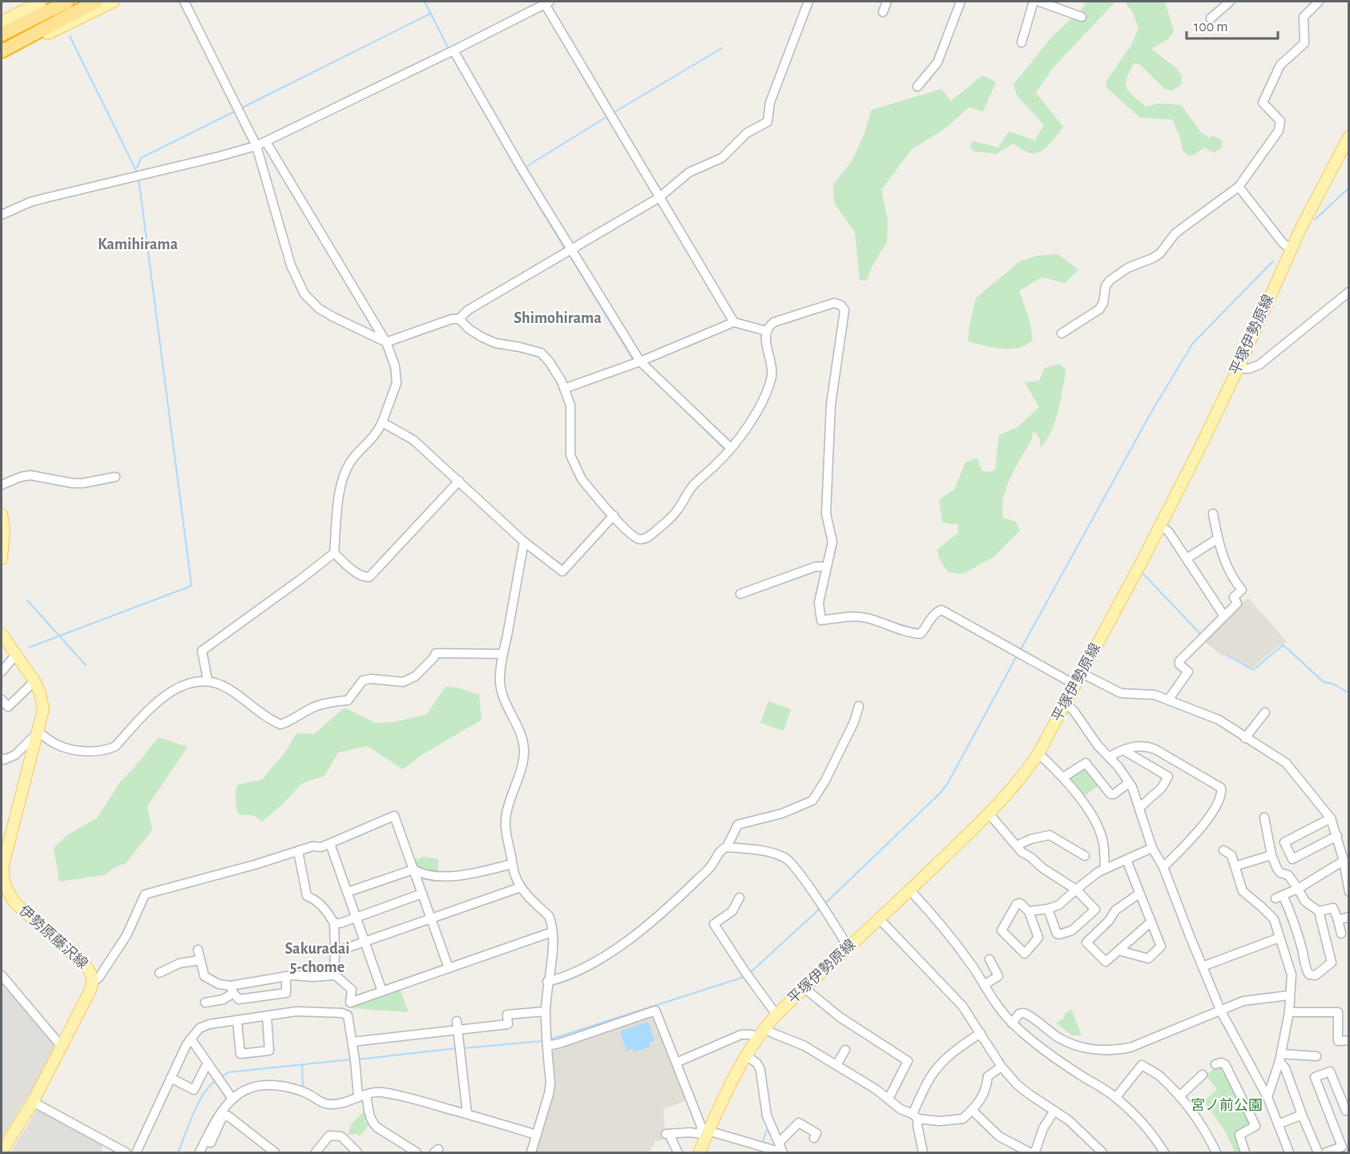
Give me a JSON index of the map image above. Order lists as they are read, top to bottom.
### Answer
{
  "streets": {
    "main road": ["平塚伊勢原線", "伊勢原藤沢線"]
  },
  "districts": ["Kamihirama", "Shimohirama", "Sakuradai 5-chome"],
  "parks": ["宮ノ前公園"],
  "scale_bar": "100 m"
}
